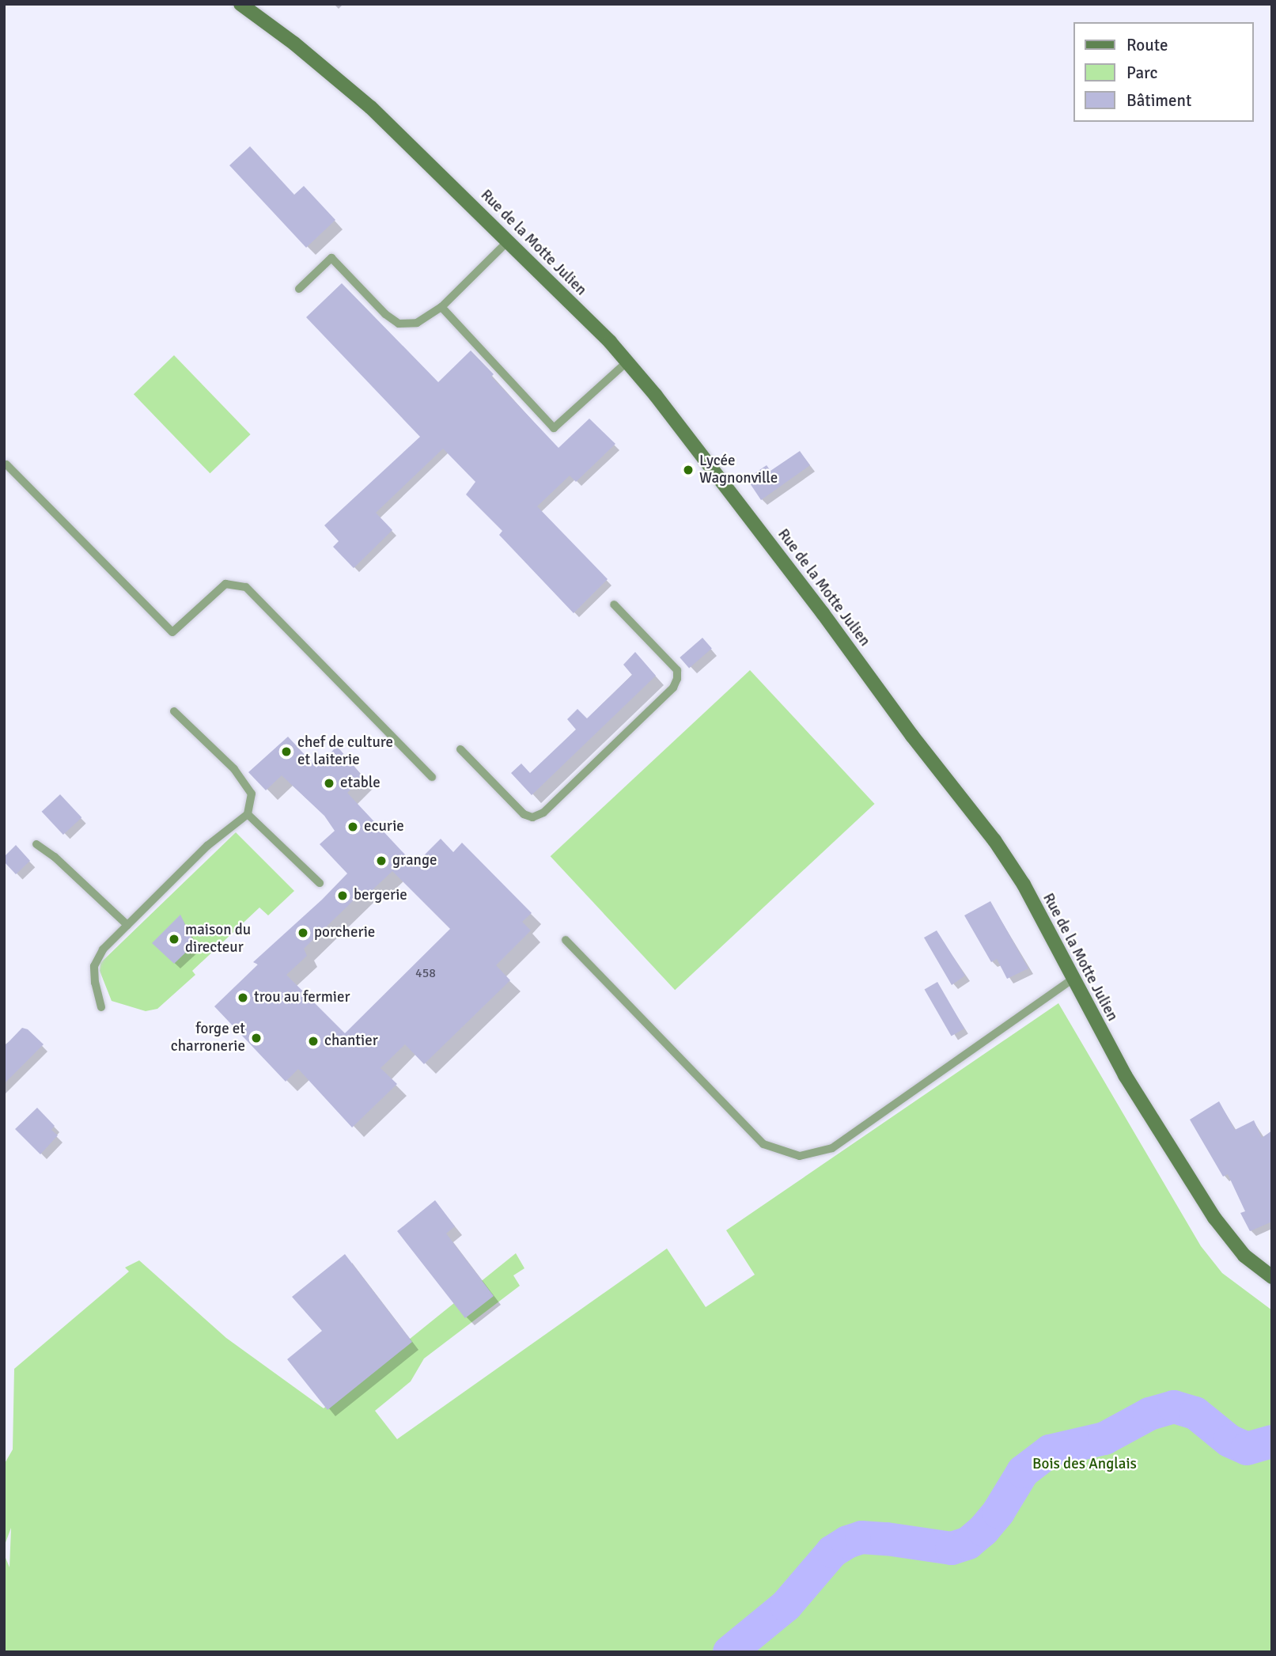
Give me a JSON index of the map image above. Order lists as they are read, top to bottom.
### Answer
{
  "streets": {
    "street": ["Rue de la Motte Julien"]
  },
  "parks": ["Bois des Anglais"],
  "places": [
    "Lycée Wagnonville",
    "chef de culture et laiterie",
    "etable",
    "ecurie",
    "grange",
    "bergerie",
    "porcherie",
    "maison du directeur",
    "trou au fermier",
    "forge et charronerie",
    "chantier"
  ],
  "house_numbers": ["458"],
  "legend": ["Route", "Parc", "Bâtiment"]
}
